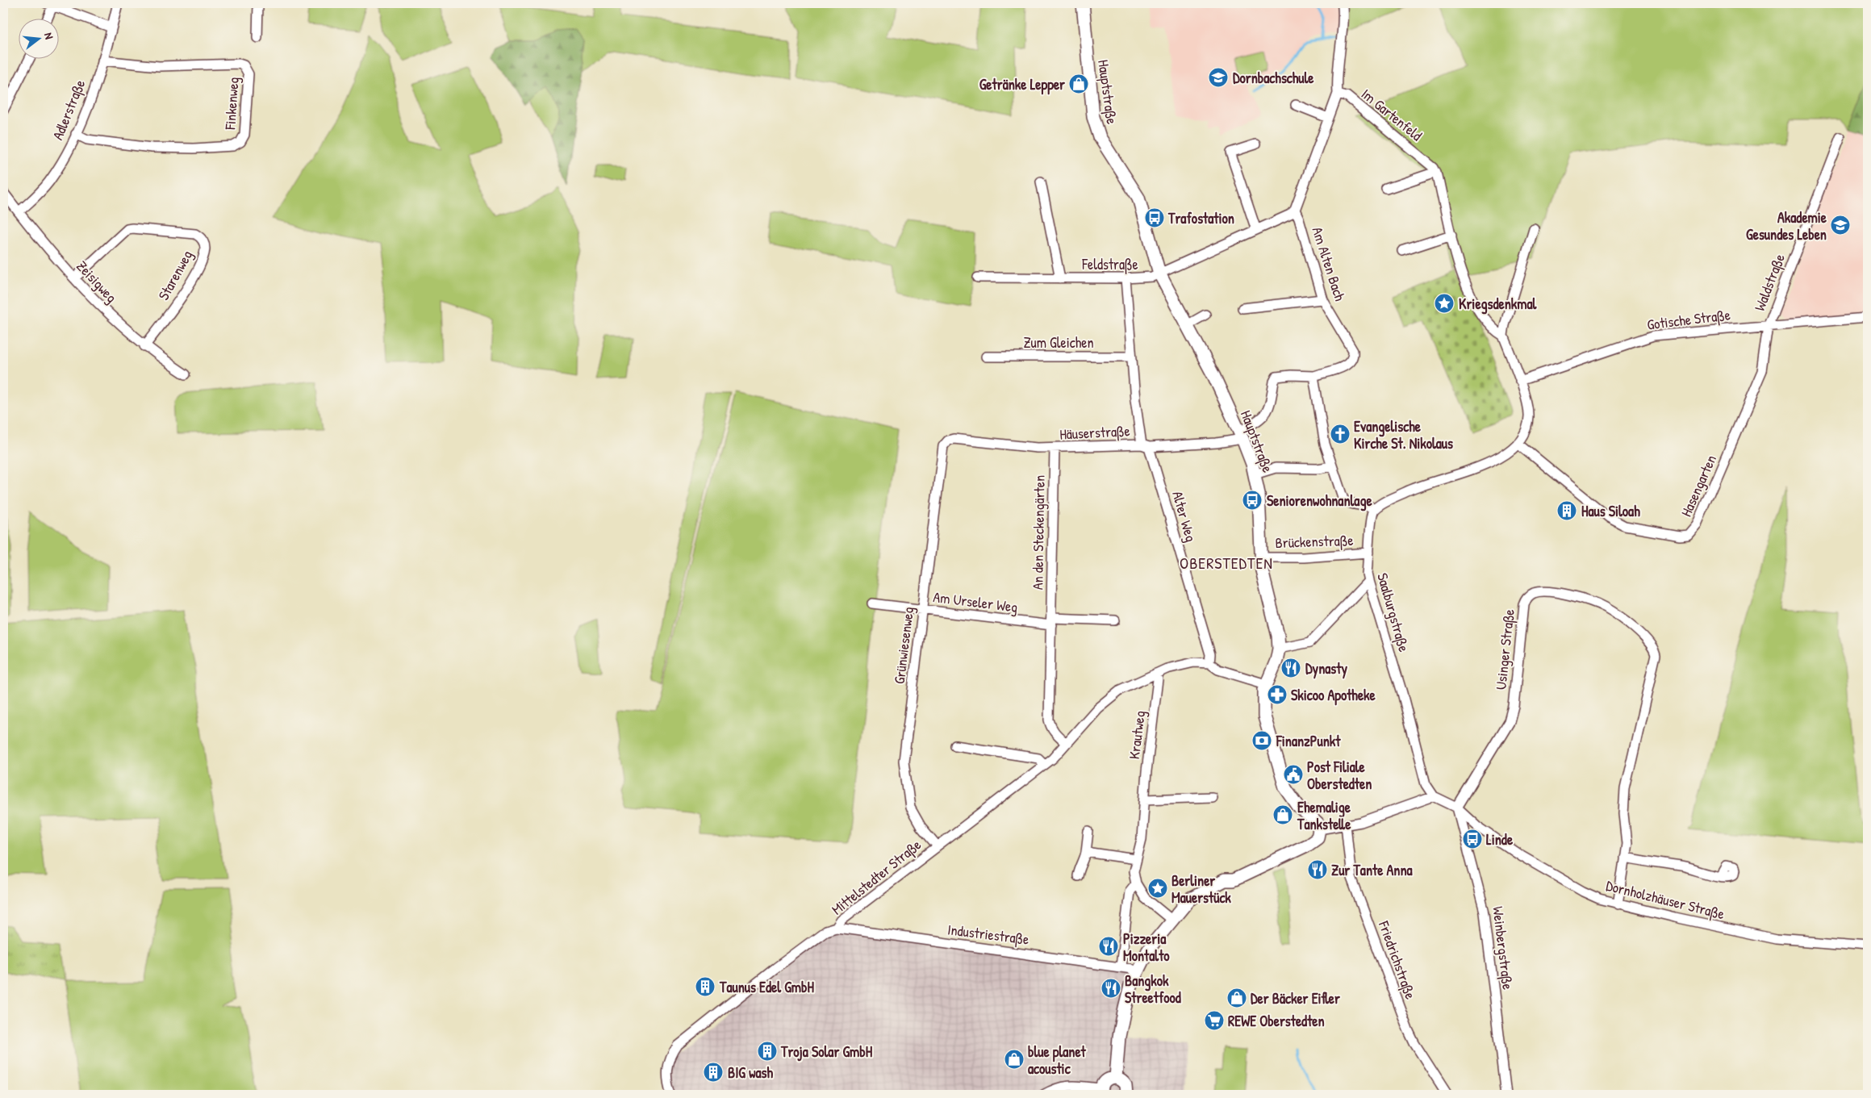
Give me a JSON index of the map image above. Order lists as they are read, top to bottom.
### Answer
{
  "streets": {
    "street": [
      "Hauptstraße",
      "Finkenweg",
      "Adlerstraße",
      "Im Gartenfeld",
      "Feldstraße",
      "Am Alten Bach",
      "Starenweg",
      "Zeisigweg",
      "Waldstraße",
      "Gotische Straße",
      "Zum Gleichen",
      "Häuserstraße",
      "Hasengarten",
      "Alter Weg",
      "An den Steckengärten",
      "Brückenstraße",
      "Am Urseler Weg",
      "Saalburgstraße",
      "Grünwiesenweg",
      "Usinger Straße",
      "Krautweg",
      "Mittelstedter Straße",
      "Dornholzhäuser Straße",
      "Industriestraße",
      "Weinbergstraße",
      "Friedrichstraße"
    ]
  },
  "crossings": [
    ["Hauptstraße", "Feldstraße"],
    ["Hauptstraße", "Häuserstraße"],
    ["Hauptstraße", "Brückenstraße"],
    ["Hauptstraße", "Mittelstedter Straße"],
    ["Finkenweg", "Adlerstraße"],
    ["Adlerstraße", "Zeisigweg"],
    ["Feldstraße", "Alter Weg"],
    ["Starenweg", "Zeisigweg"],
    ["Waldstraße", "Gotische Straße"],
    ["Waldstraße", "Hasengarten"],
    ["Gotische Straße", "Hasengarten"],
    ["Zum Gleichen", "Alter Weg"],
    ["Häuserstraße", "Alter Weg"],
    ["Häuserstraße", "An den Steckengärten"],
    ["Häuserstraße", "Grünwiesenweg"],
    ["Alter Weg", "Mittelstedter Straße"],
    ["An den Steckengärten", "Am Urseler Weg"],
    ["An den Steckengärten", "Mittelstedter Straße"],
    ["Brückenstraße", "Saalburgstraße"],
    ["Am Urseler Weg", "Grünwiesenweg"],
    ["Grünwiesenweg", "Mittelstedter Straße"],
    ["Usinger Straße", "Dornholzhäuser Straße"],
    ["Usinger Straße", "Weinbergstraße"],
    ["Krautweg", "Mittelstedter Straße"],
    ["Krautweg", "Industriestraße"],
    ["Mittelstedter Straße", "Industriestraße"],
    ["Dornholzhäuser Straße", "Weinbergstraße"]
  ],
  "districts": ["OBERSTEDTEN"],
  "places": {
    "school or university": ["Dornbachschule", "Akademie Gesundes Leben"],
    "shop": [
      "Getränke Lepper",
      "Ehemalige Tankstelle",
      "Der Bäcker Eifler",
      "blue planet acoustic"
    ],
    "bus stop": ["Trafostation", "Seniorenwohnanlage", "Linde"],
    "place": ["Kriegsdenkmal", "Berliner Mauerstück"],
    "church": ["Evangelische Kirche St. Nikolaus"],
    "building": [
      "Haus Siloah",
      "Taunus Edel GmbH",
      "Troja Solar GmbH",
      "BIG wash"
    ],
    "restaurant": [
      "Dynasty",
      "Zur Tante Anna",
      "Pizzeria Montalto",
      "Bangkok Streetfood"
    ],
    "pharmacy": ["Skicoo Apotheke"],
    "bank": ["FinanzPunkt"],
    "public building": ["Post Filiale Oberstedten"],
    "supermarket": ["REWE Oberstedten"]
  },
  "north": "right"
}
